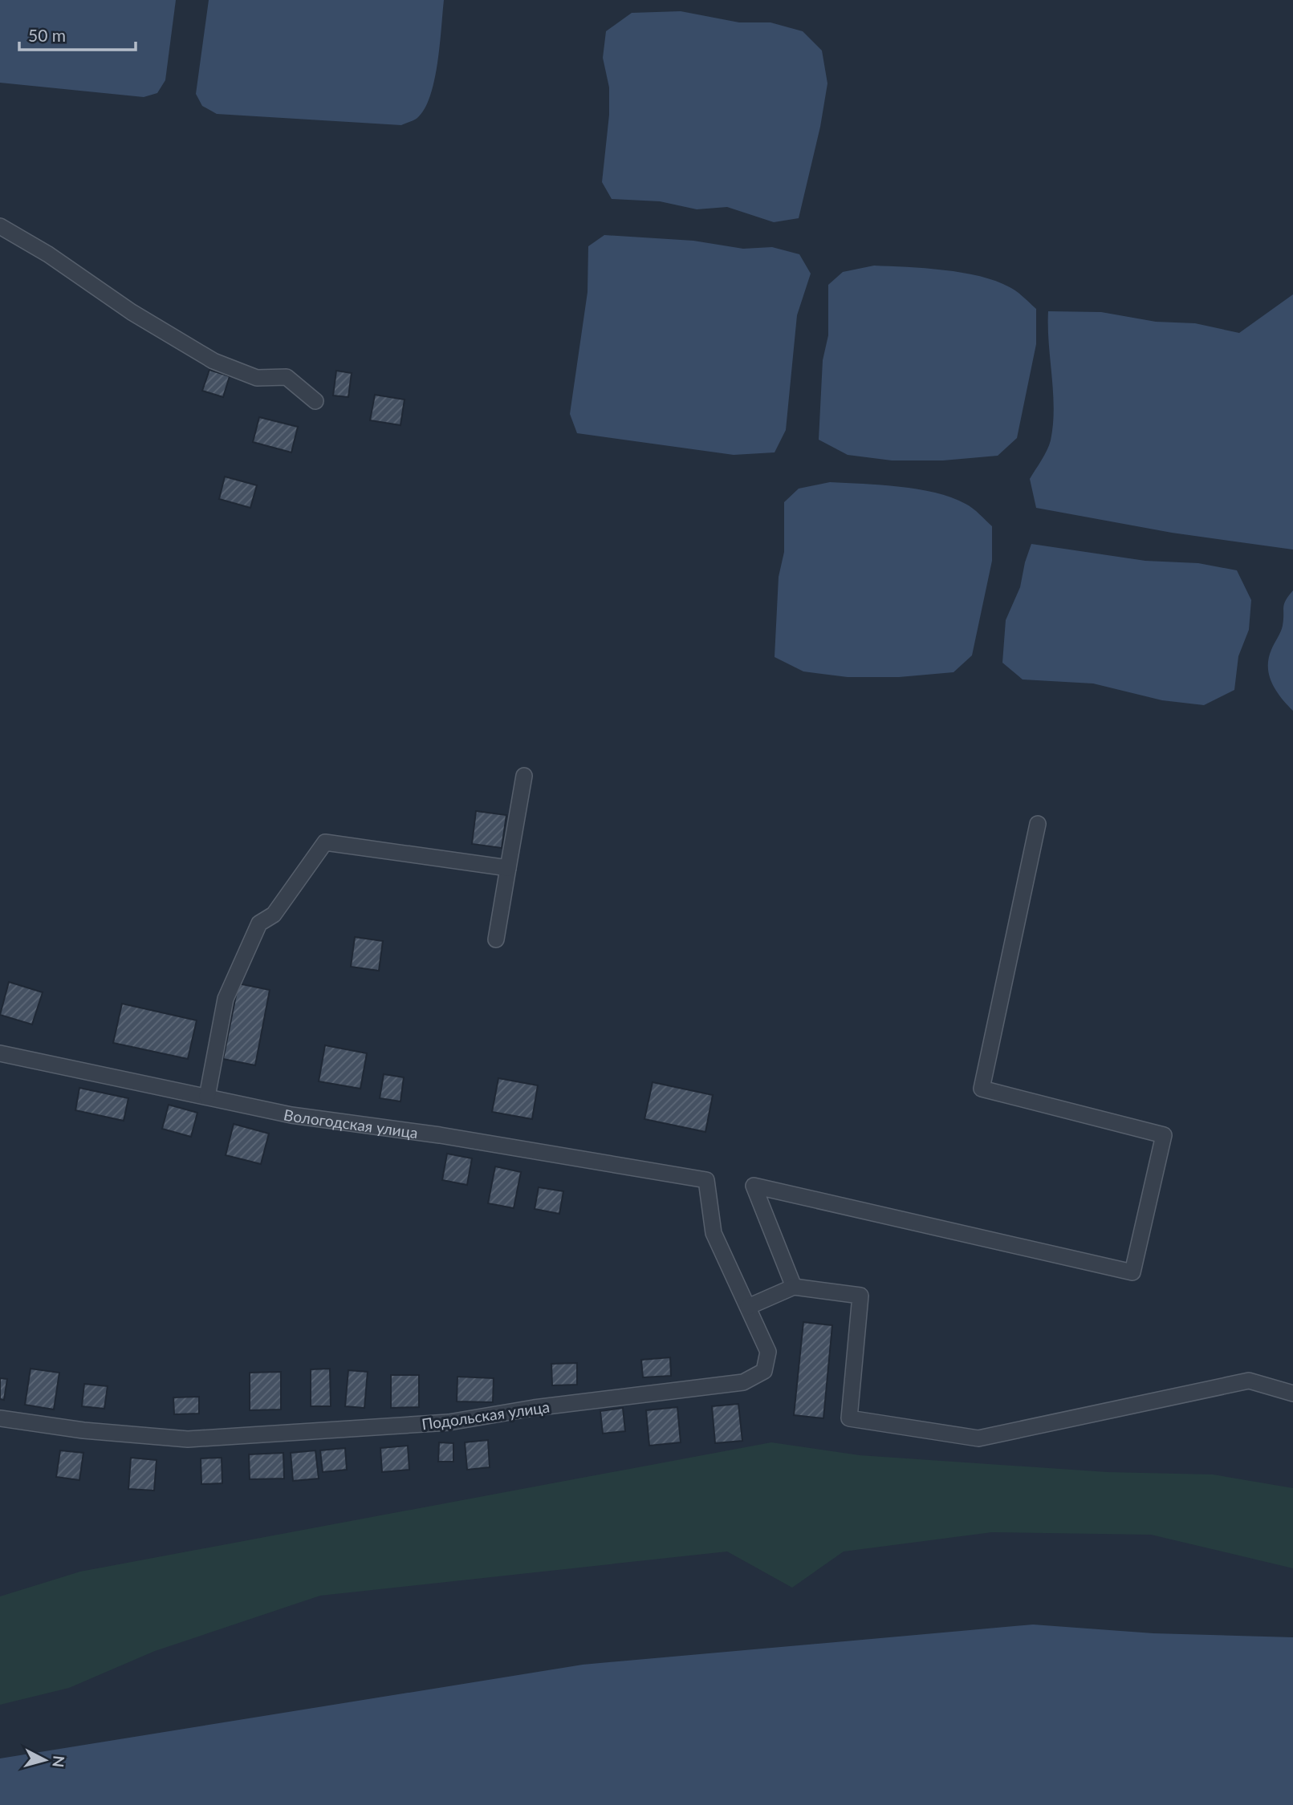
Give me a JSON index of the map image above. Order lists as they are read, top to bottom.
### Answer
{
  "streets": {
    "street": ["Вологодская улица", "Подольская улица"]
  },
  "crossings": [
    ["Вологодская улица", "Подольская улица"]
  ],
  "scale_bar": "50 m",
  "north": "right"
}
